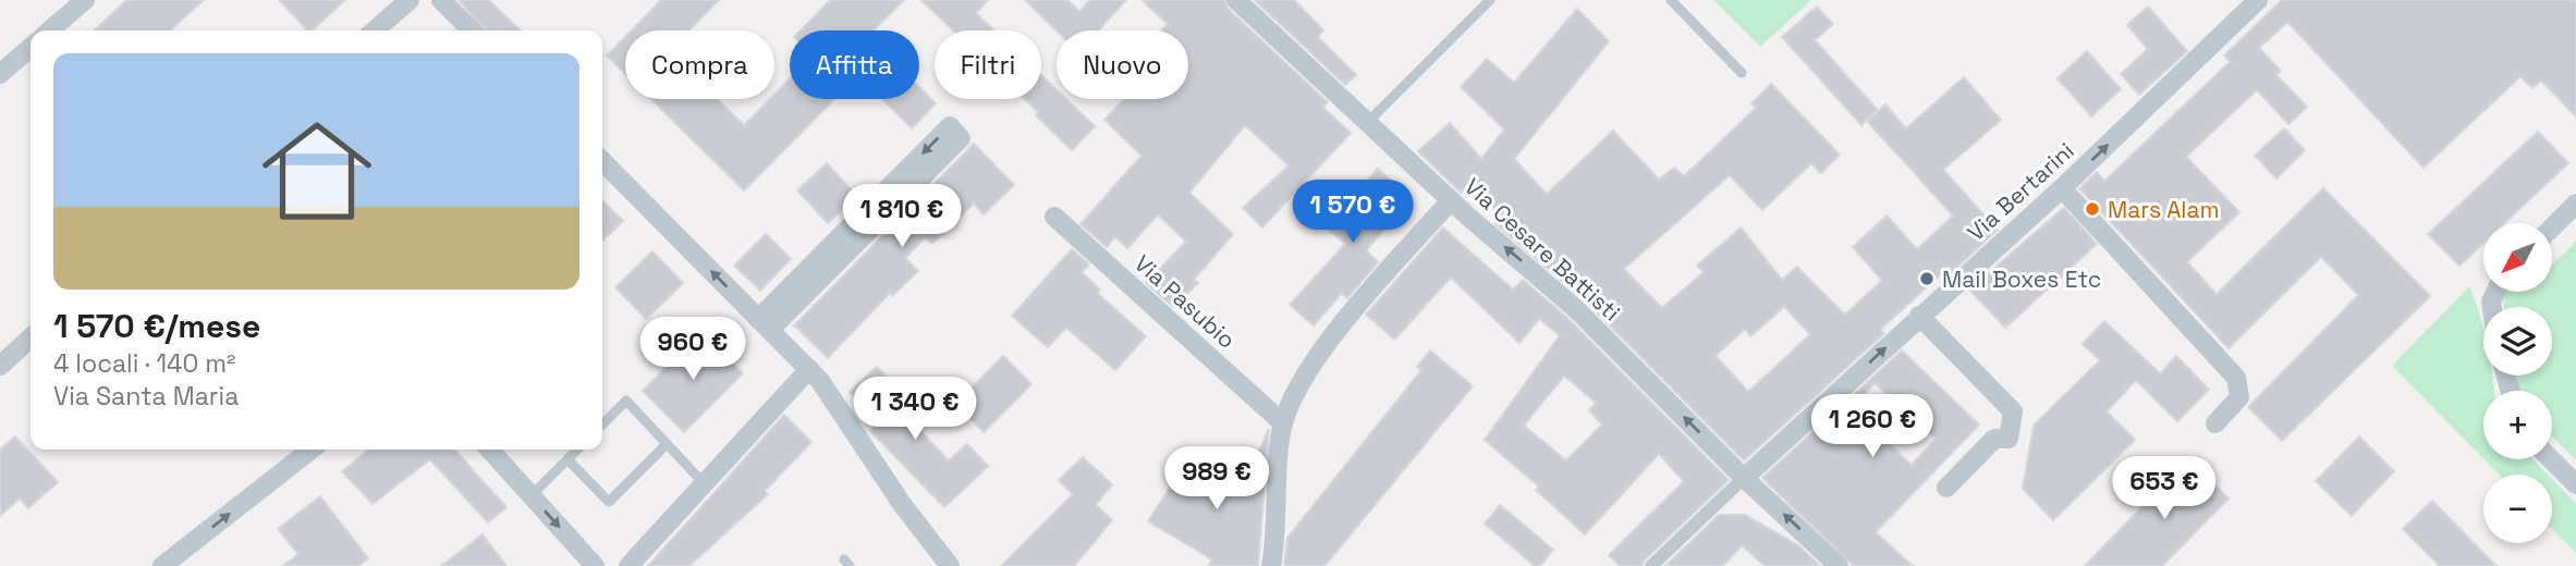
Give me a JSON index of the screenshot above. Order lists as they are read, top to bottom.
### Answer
{
  "streets": {
    "street": ["Via Bertarini", "Via Cesare Battisti", "Via Pasubio"]
  },
  "crossings": [
    ["Via Bertarini", "Via Cesare Battisti"]
  ],
  "one_way": ["Via Bertarini", "Via Cesare Battisti"],
  "places": ["Mars Alam", "Mail Boxes Etc"],
  "north": "bottom left",
  "page": {
    "chip": [
      "Compra",
      "Affitta",
      "Filtri",
      "Nuovo"
    ],
    "list": [
      {
        "name": "1 570 €/mese",
        "note": "4 locali · 140 m² · Via Santa Maria"
      }
    ],
    "price": [
      "1 570 €",
      "1 810 €",
      "960 €",
      "1 340 €",
      "1 260 €",
      "989 €",
      "653 €"
    ],
    "map_buttons": ["+", "−"]
  }
}
